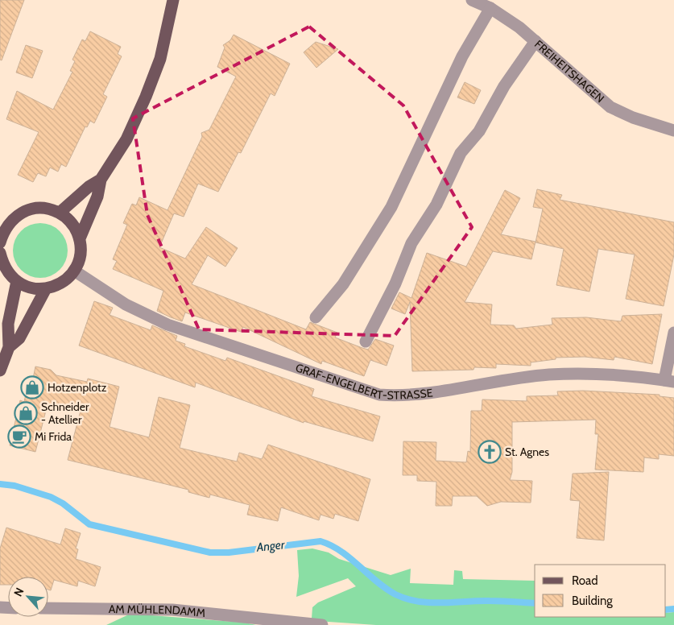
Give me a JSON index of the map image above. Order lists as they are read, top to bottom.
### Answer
{
  "streets": {
    "street": ["FREIHEITSHAGEN", "GRAF-ENGELBERT-STRASSE", "AM MÜHLENDAMM"]
  },
  "water": ["Anger"],
  "places": {
    "shop": ["Hotzenplotz", "Schneider - Atellier"],
    "cafe": ["Mi Frida"],
    "church": ["St. Agnes"]
  },
  "legend": ["Road", "Building"],
  "north": "top left"
}
